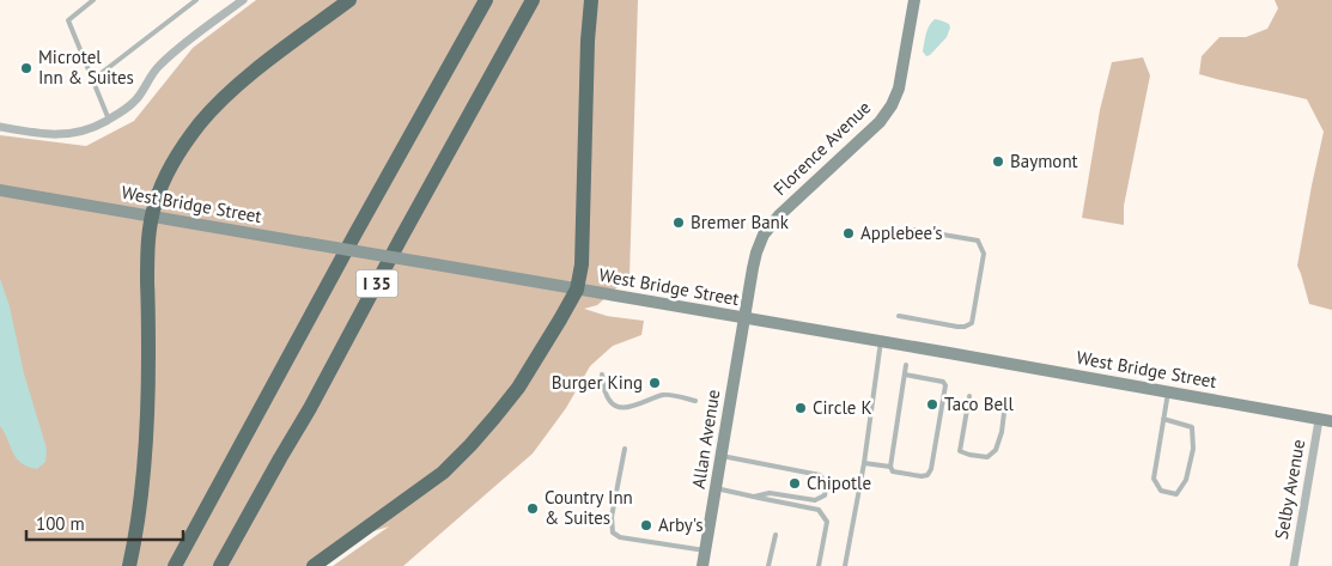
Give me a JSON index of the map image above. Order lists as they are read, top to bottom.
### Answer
{
  "streets": {
    "highway": ["I 35"],
    "main road": ["Florence Avenue", "West Bridge Street", "Allan Avenue"],
    "street": ["Selby Avenue"]
  },
  "crossings": [
    ["Florence Avenue", "West Bridge Street"],
    ["Florence Avenue", "Allan Avenue"],
    ["West Bridge Street", "Allan Avenue"],
    ["West Bridge Street", "Selby Avenue"]
  ],
  "places": [
    "Microtel Inn & Suites",
    "Baymont",
    "Bremer Bank",
    "Applebee's",
    "Burger King",
    "Taco Bell",
    "Circle K",
    "Chipotle",
    "Country Inn & Suites",
    "Arby's"
  ],
  "scale_bar": "100 m"
}
